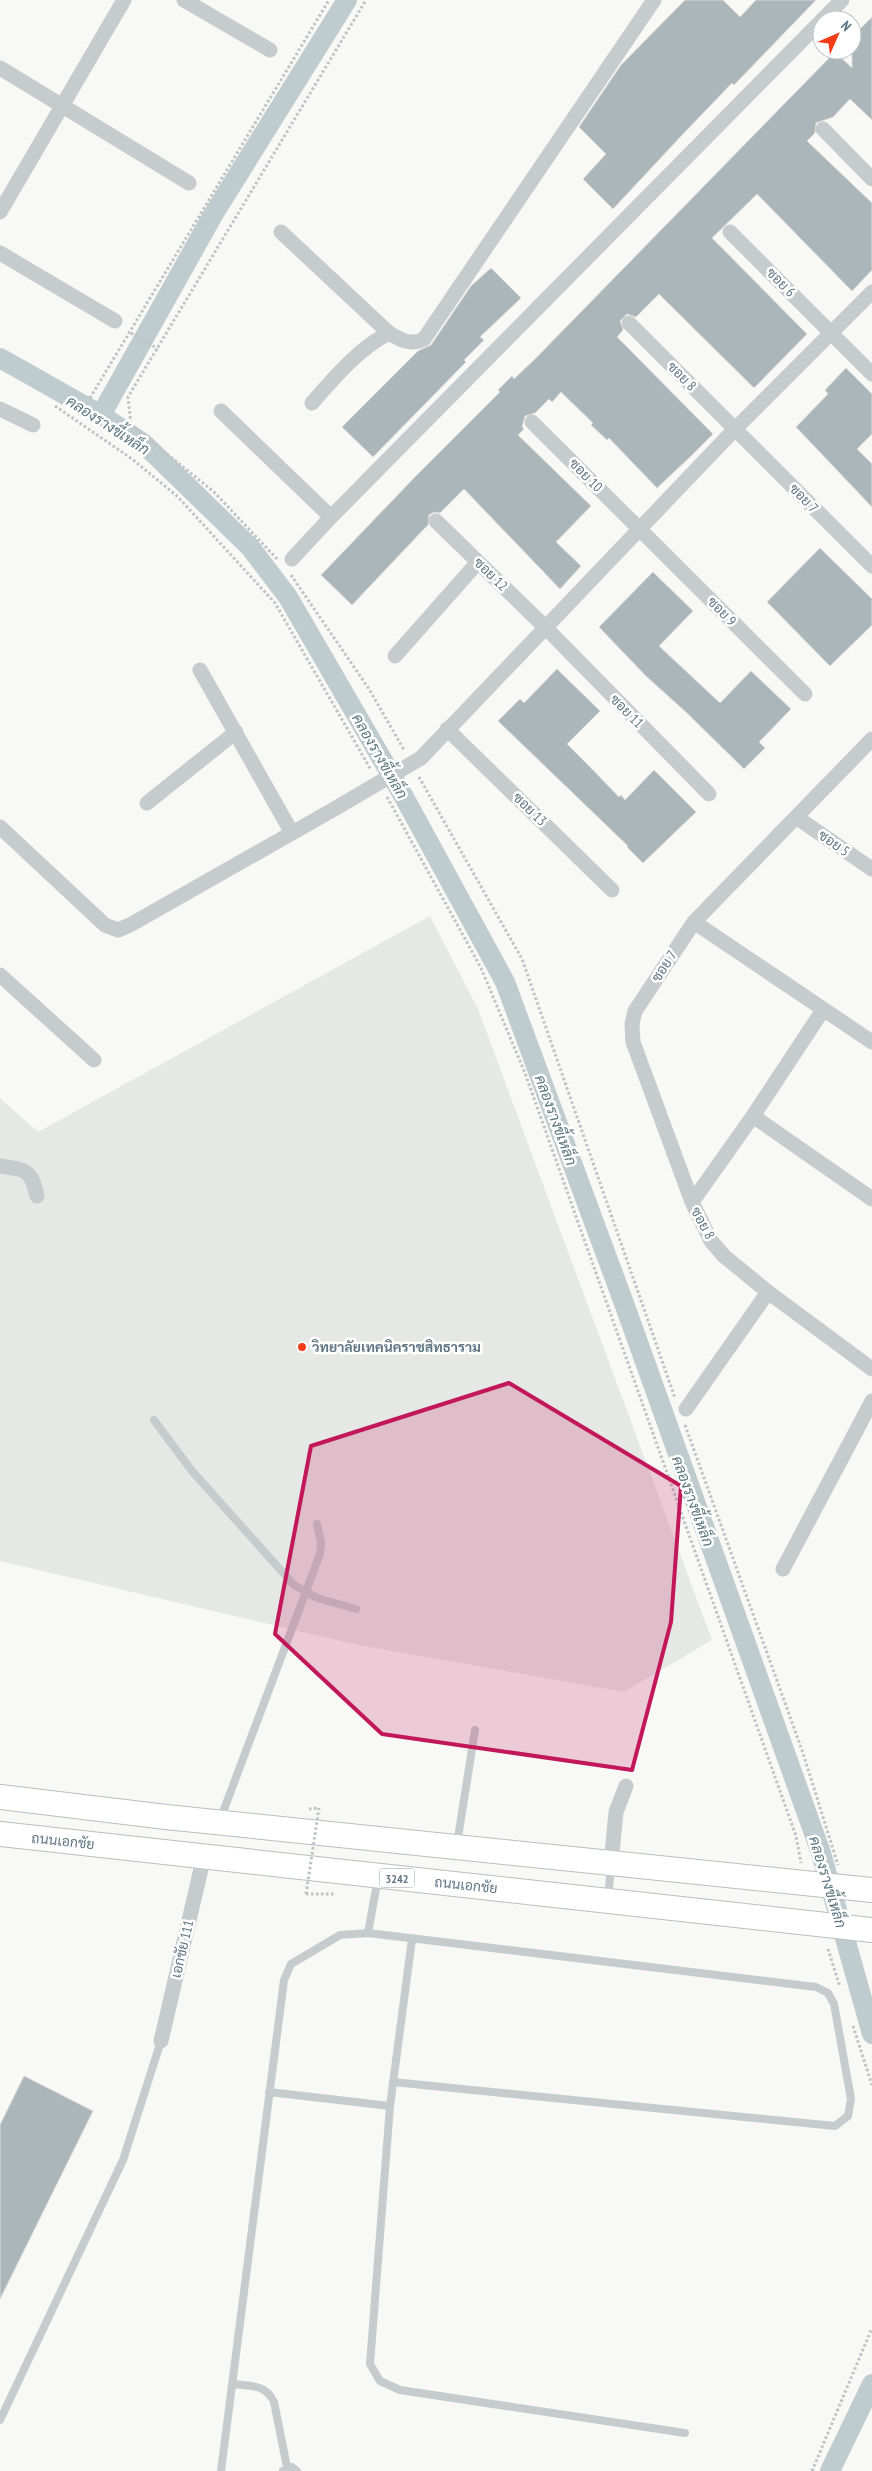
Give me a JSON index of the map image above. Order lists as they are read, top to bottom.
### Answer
{
  "streets": {
    "main road": ["ถนนเอกชัย", "3242"],
    "street": [
      "ซอย 6",
      "ซอย 8",
      "ซอย 10",
      "ซอย 7",
      "ซอย 12",
      "ซอย 9",
      "ซอย 11",
      "ซอย 13",
      "ซอย 5",
      "เอกชัย 111"
    ]
  },
  "crossings": [
    ["ซอย 8", "ซอย 7"],
    ["ซอย 10", "ซอย 9"],
    ["ซอย 7", "ซอย 5"],
    ["ซอย 12", "ซอย 11"],
    ["ถนนเอกชัย", "เอกชัย 111"]
  ],
  "water": ["คลองรางขี้เหล็ก"],
  "places": ["วิทยาลัยเทคนิคราชสิทธาราม"],
  "north": "top right"
}
